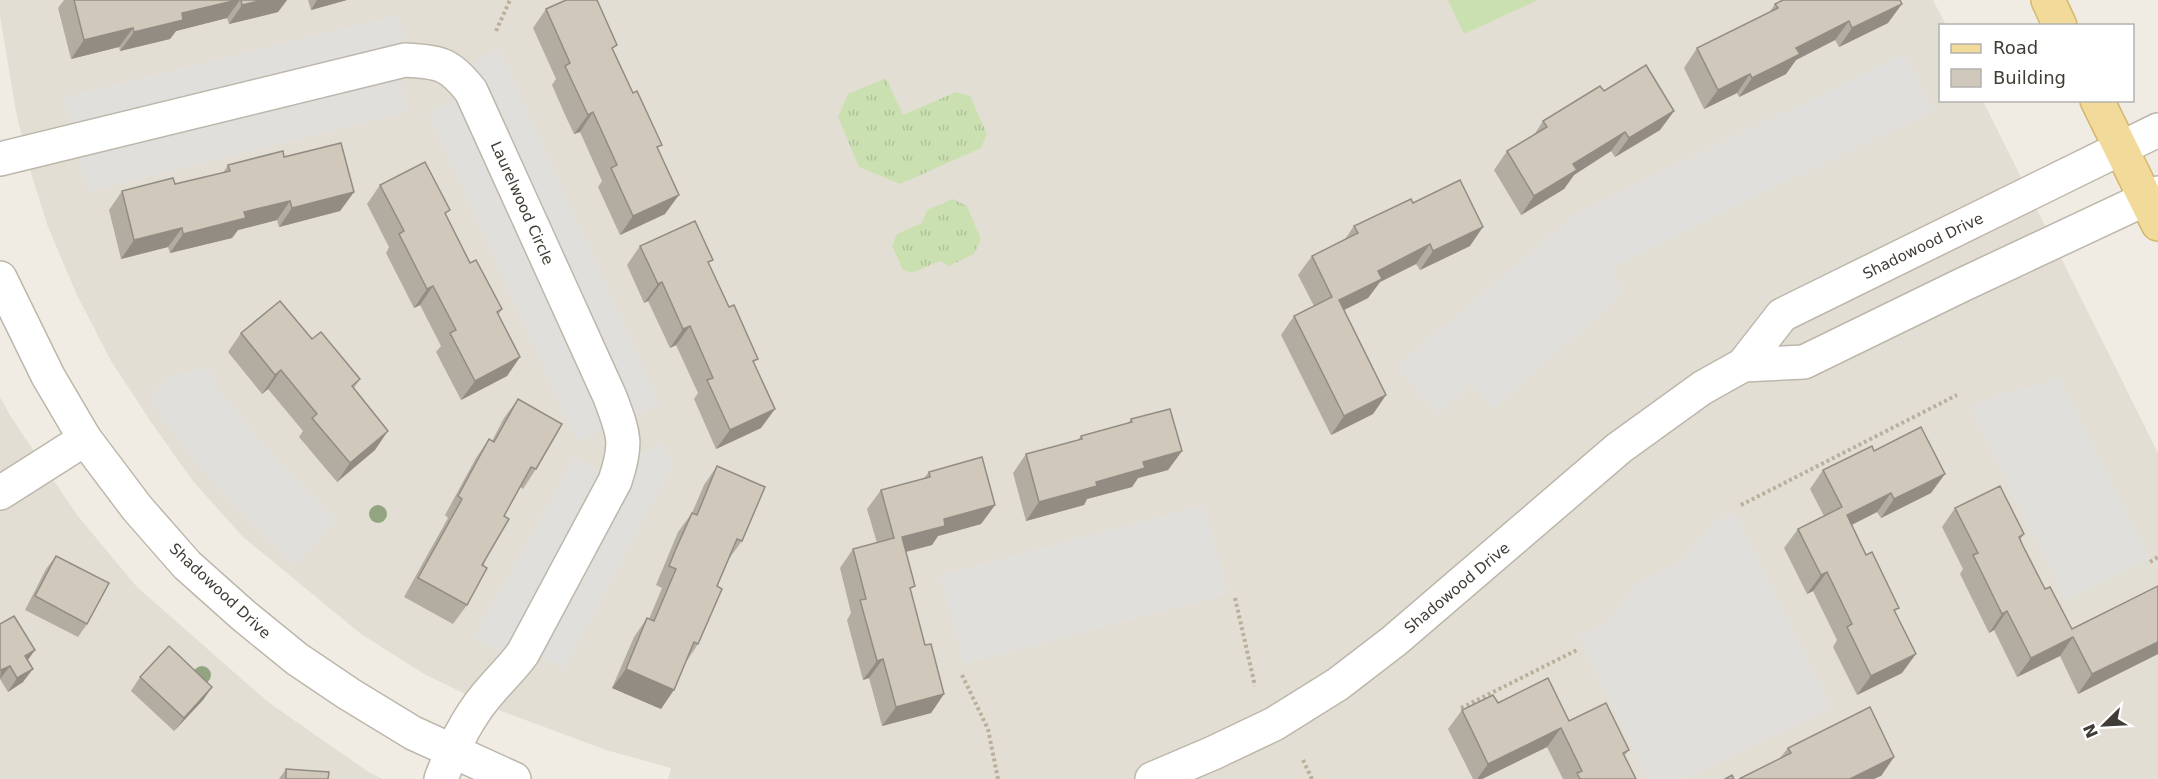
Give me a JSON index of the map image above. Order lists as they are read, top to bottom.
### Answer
{
  "streets": {
    "street": ["Laurelwood Circle", "Shadowood Drive"]
  },
  "crossings": [
    ["Laurelwood Circle", "Shadowood Drive"]
  ],
  "legend": ["Road", "Building"],
  "north": "bottom left"
}
